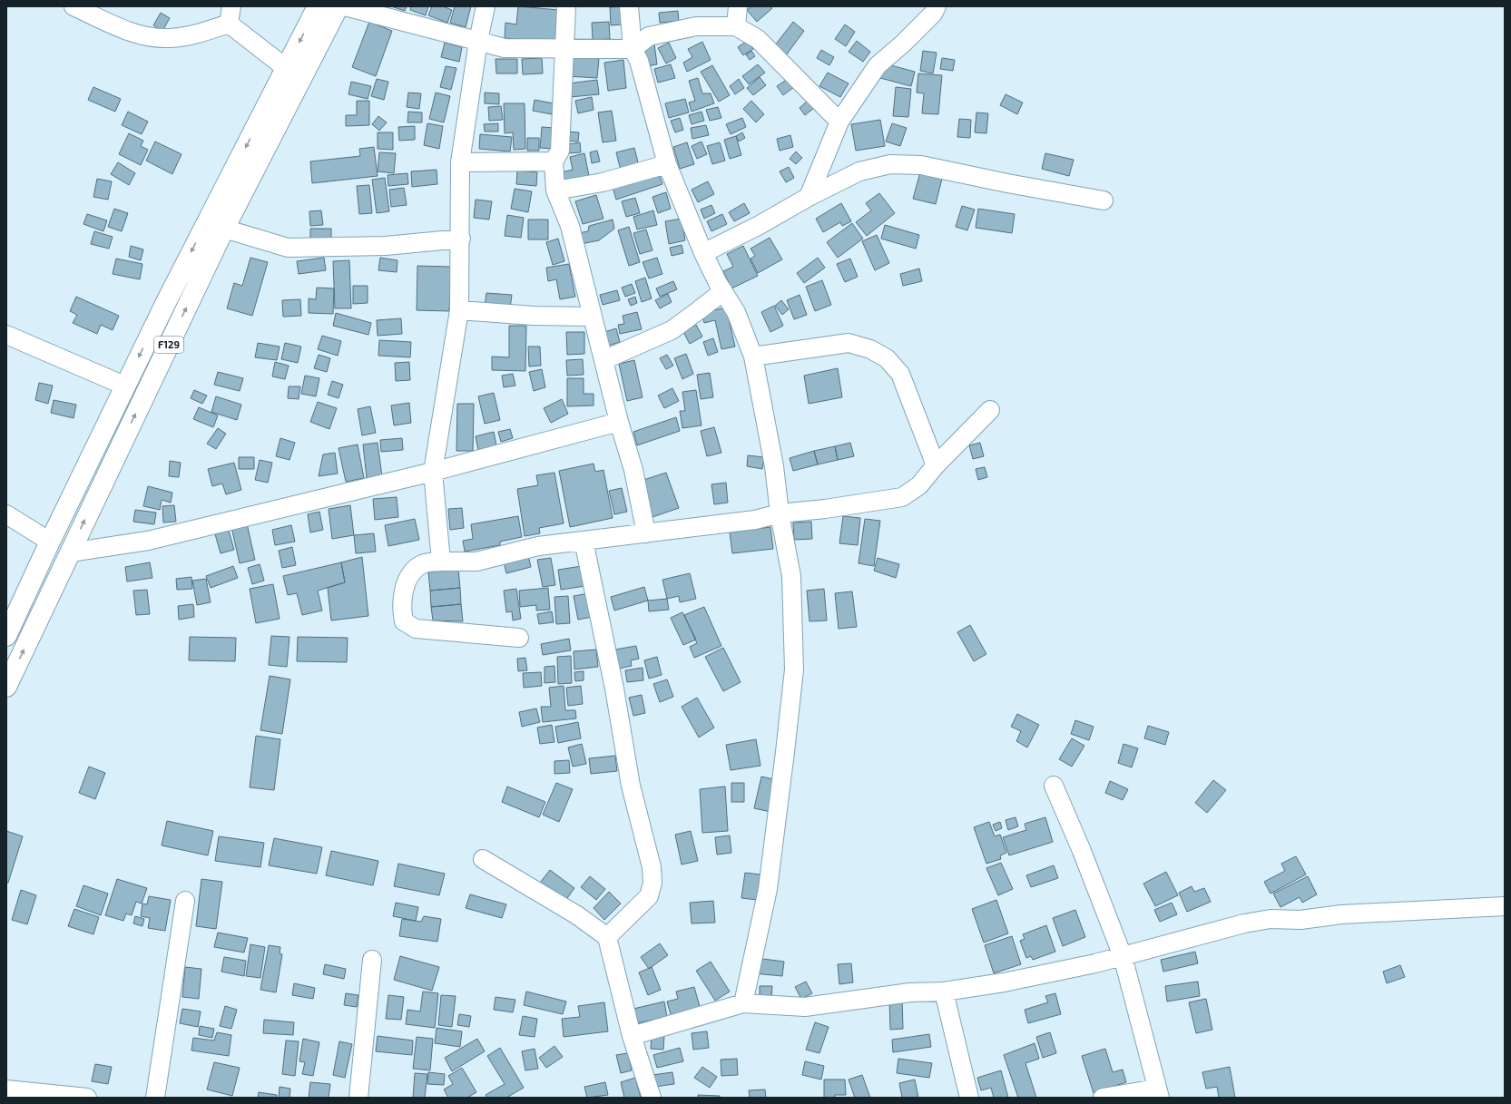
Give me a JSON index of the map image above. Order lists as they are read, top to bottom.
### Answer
{
  "streets": {
    "main road": ["F129"]
  }
}
